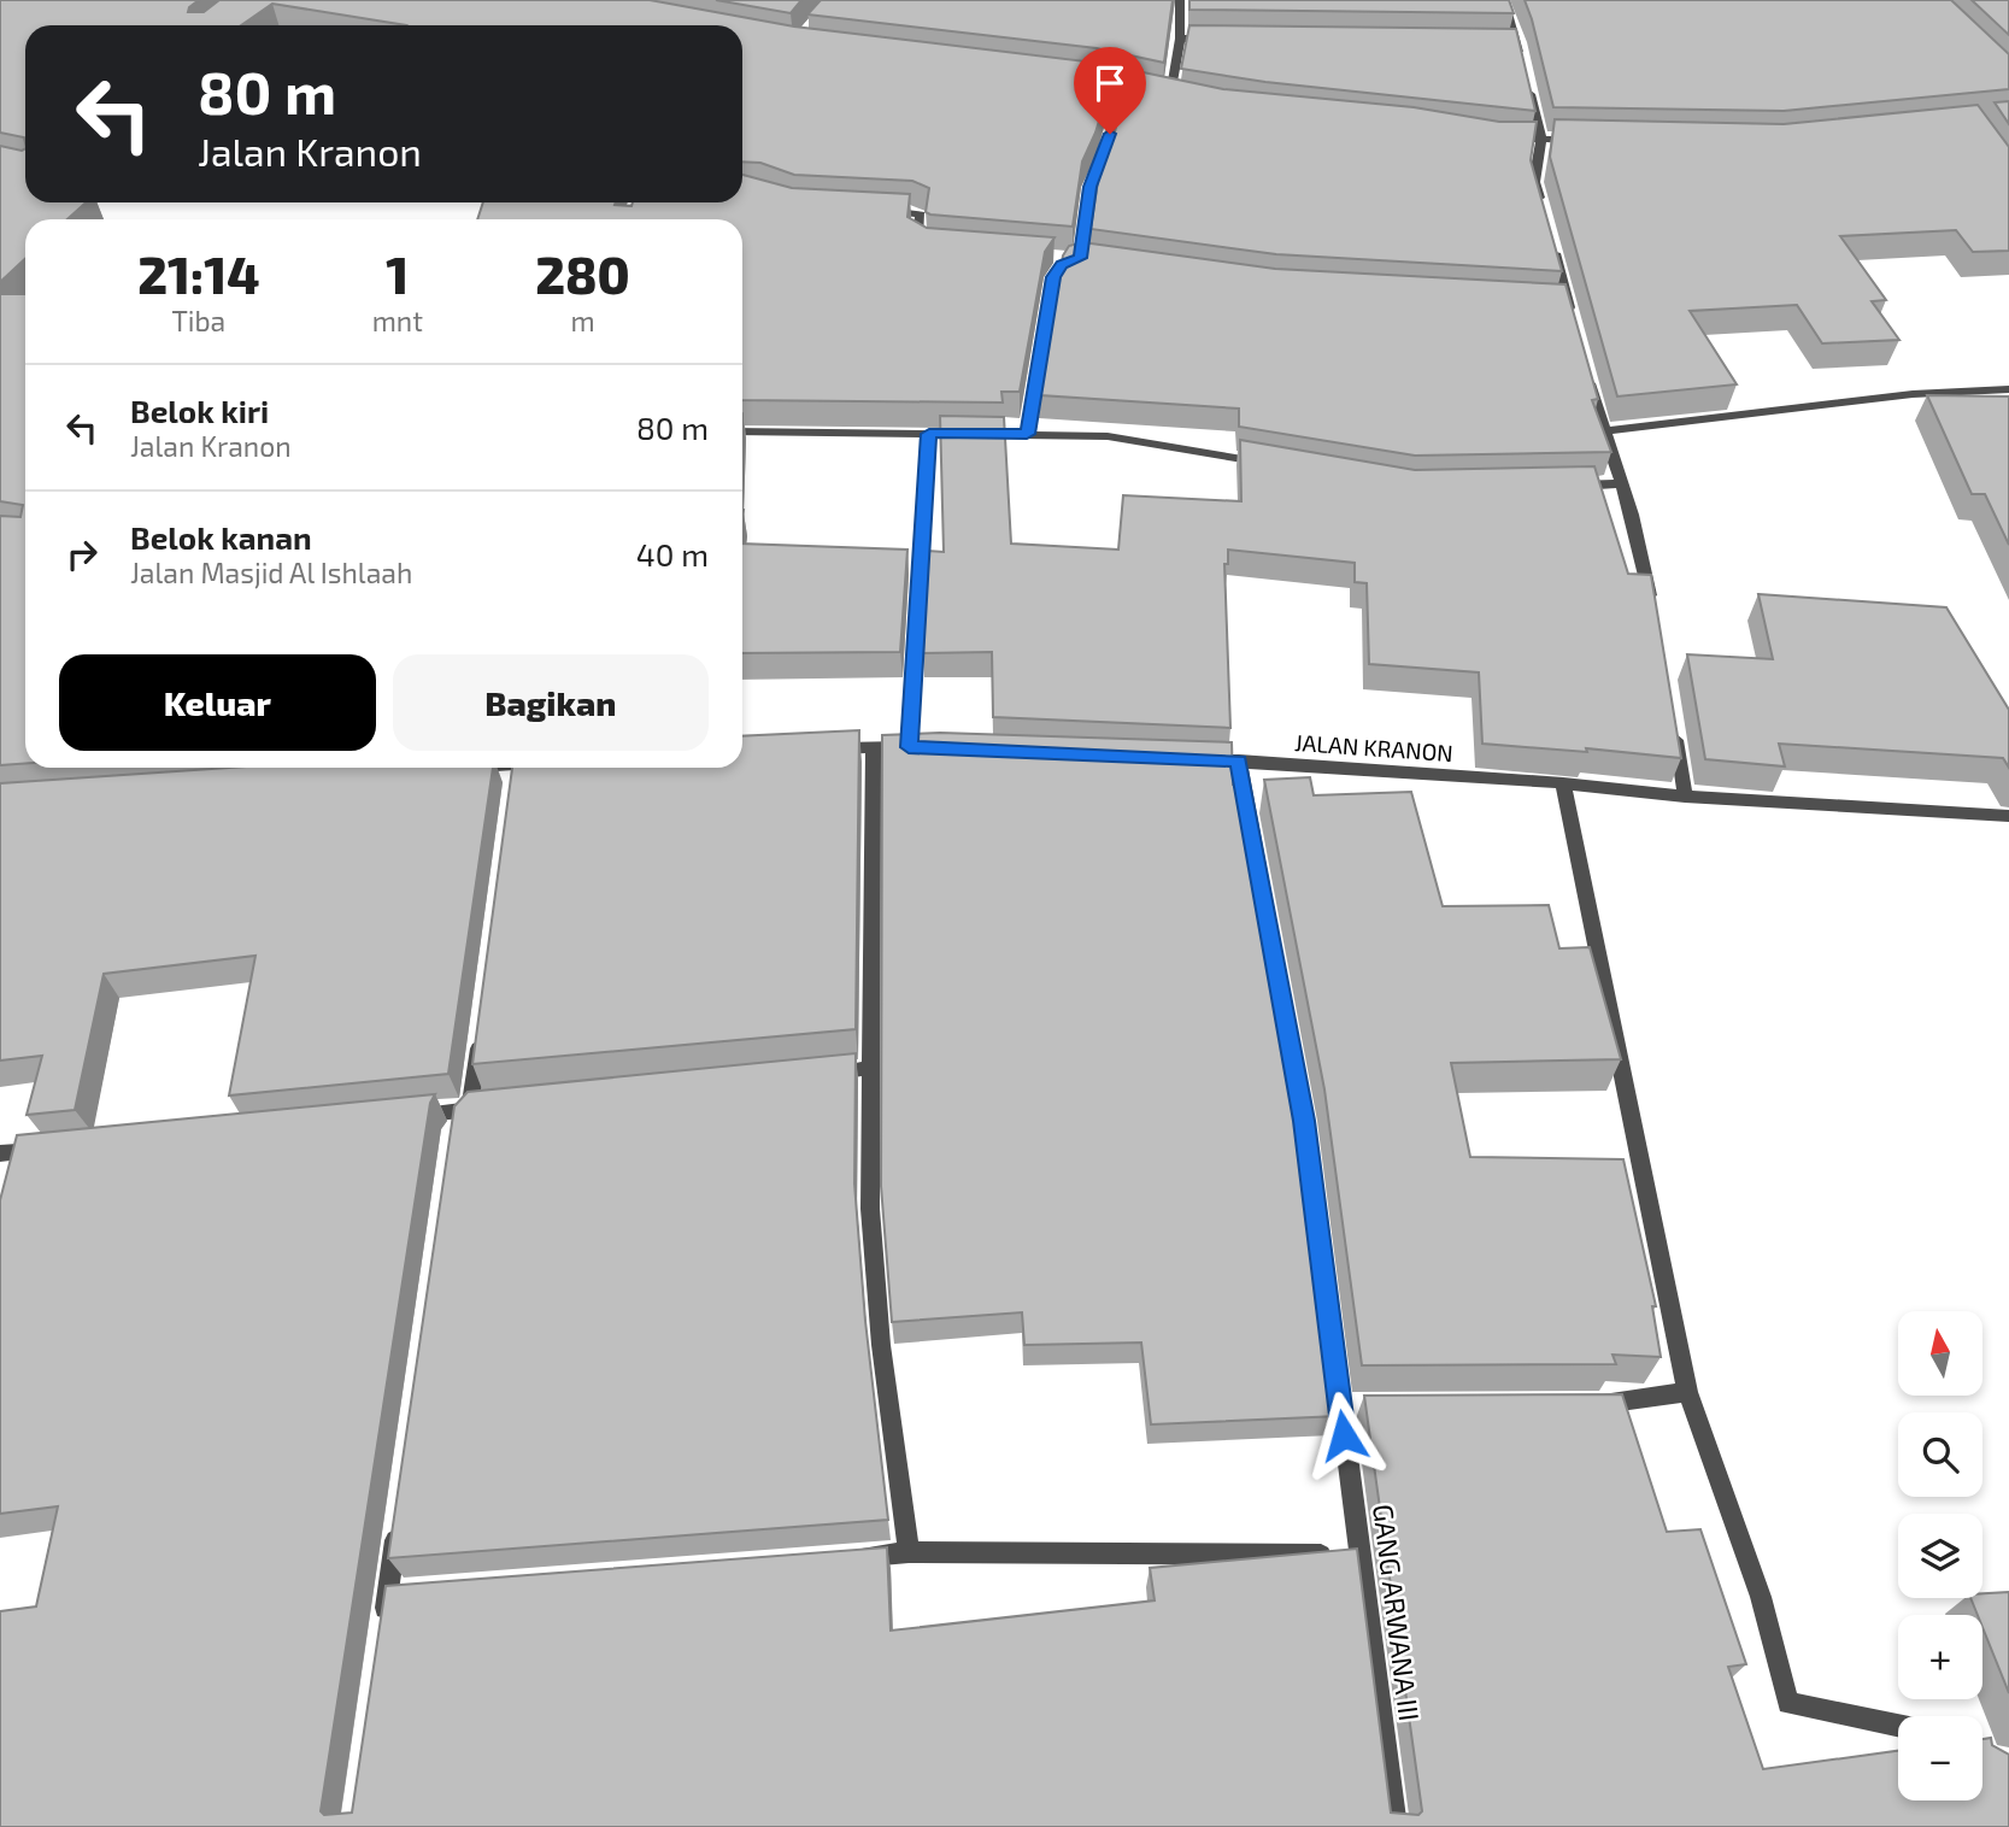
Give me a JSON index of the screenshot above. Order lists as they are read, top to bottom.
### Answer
{
  "streets": {
    "street": ["JALAN KRANON", "GANG ARWANA III"]
  },
  "crossings": [
    ["JALAN KRANON", "GANG ARWANA III"]
  ],
  "north": "top",
  "page": {
    "turn": ["80 m", "Jalan Kranon"],
    "eta": [
      "21:14",
      "Tiba",
      "1",
      "mnt",
      "280",
      "m"
    ],
    "list": [
      {
        "name": "Belok kiri",
        "note": "Jalan Kranon",
        "value": "80 m"
      },
      {
        "name": "Belok kanan",
        "note": "Jalan Masjid Al Ishlaah",
        "value": "40 m"
      }
    ],
    "buttons": ["Keluar", "Bagikan"],
    "map_buttons": ["+", "−"]
  }
}
